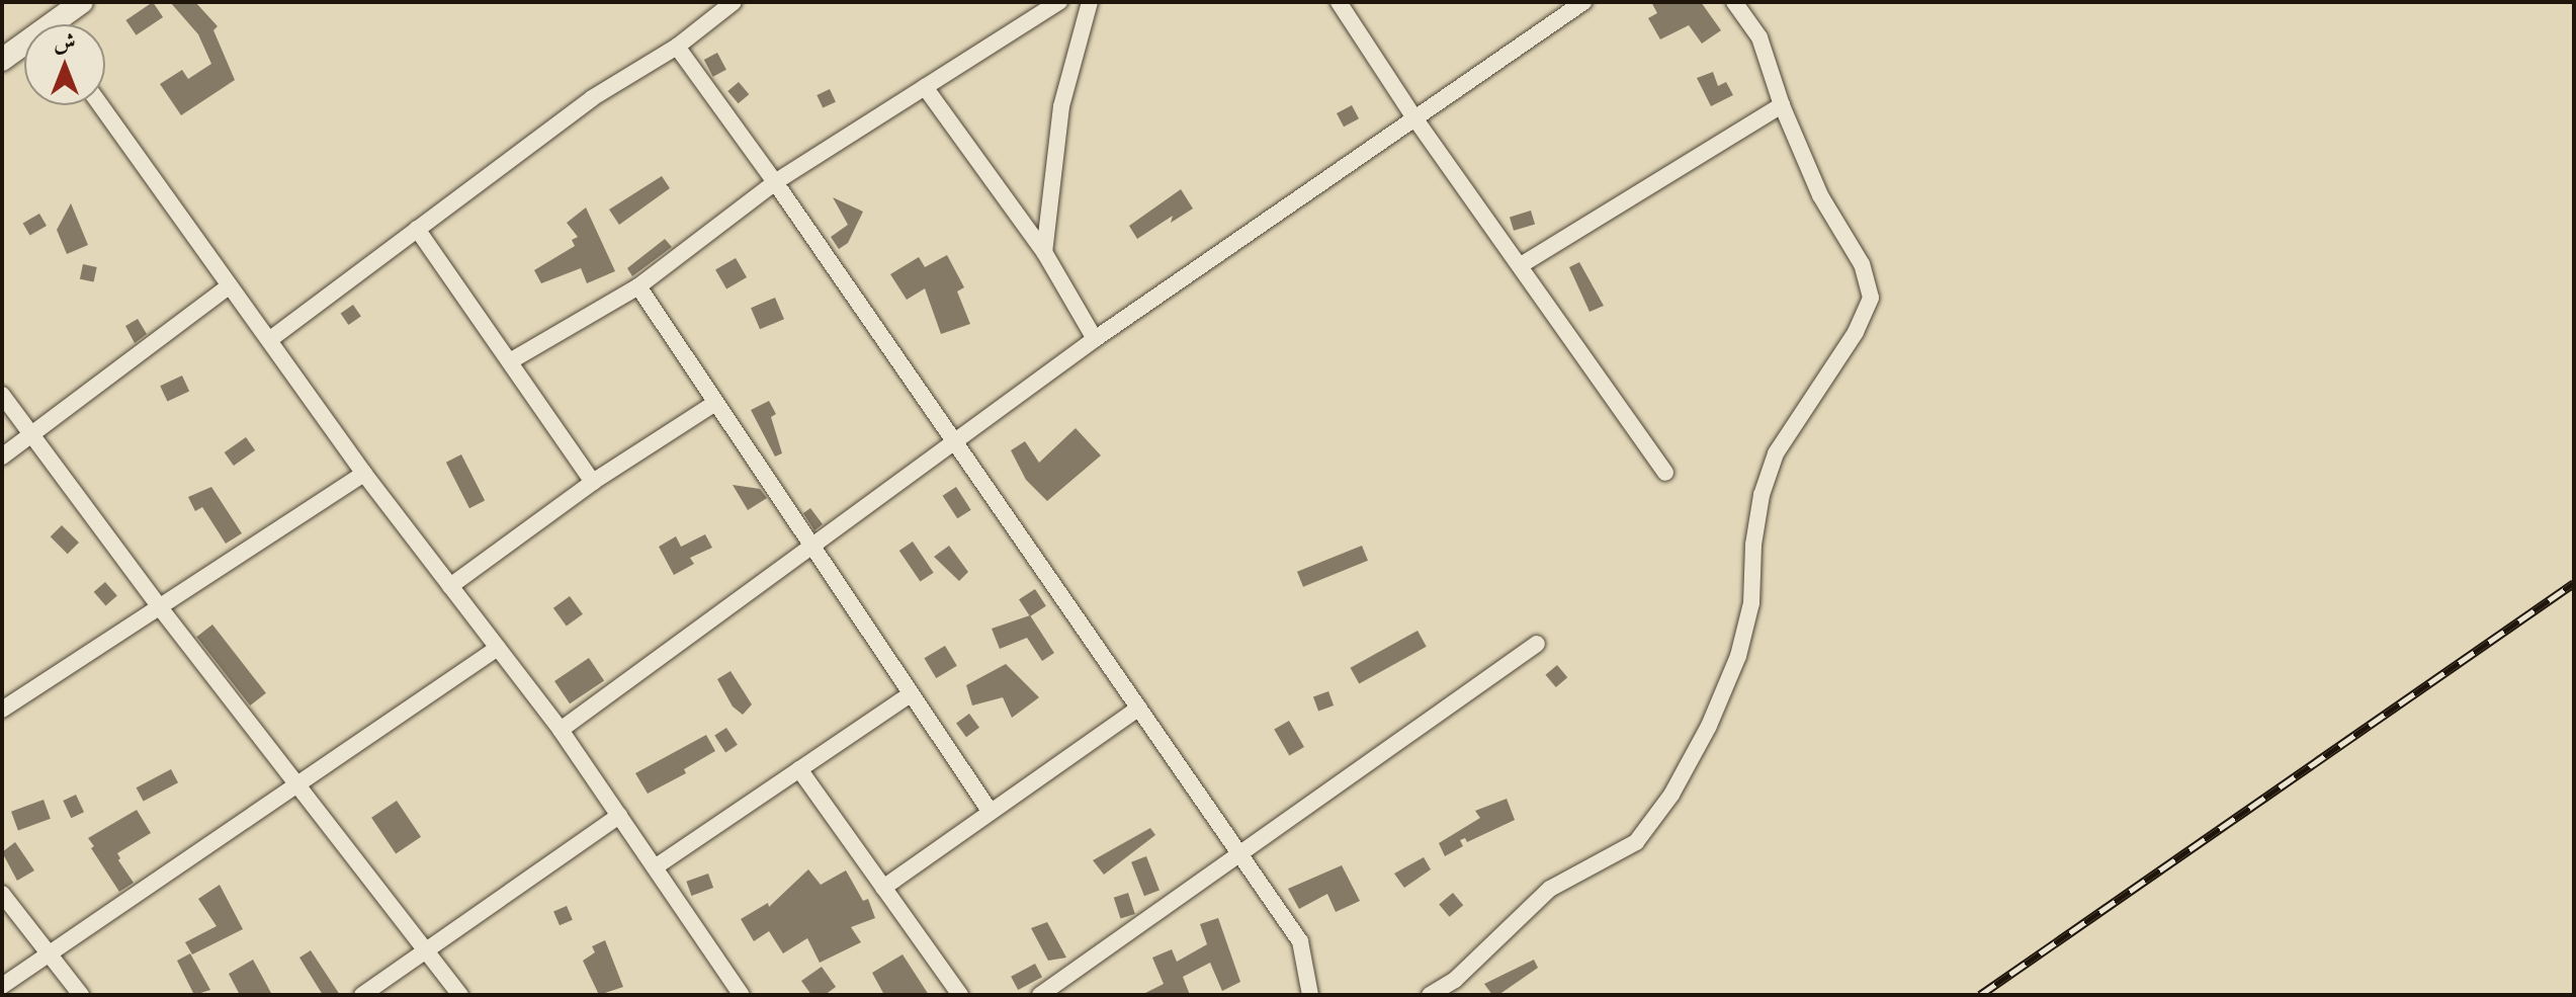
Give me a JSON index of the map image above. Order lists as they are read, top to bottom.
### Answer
{
  "north": "top"
}
